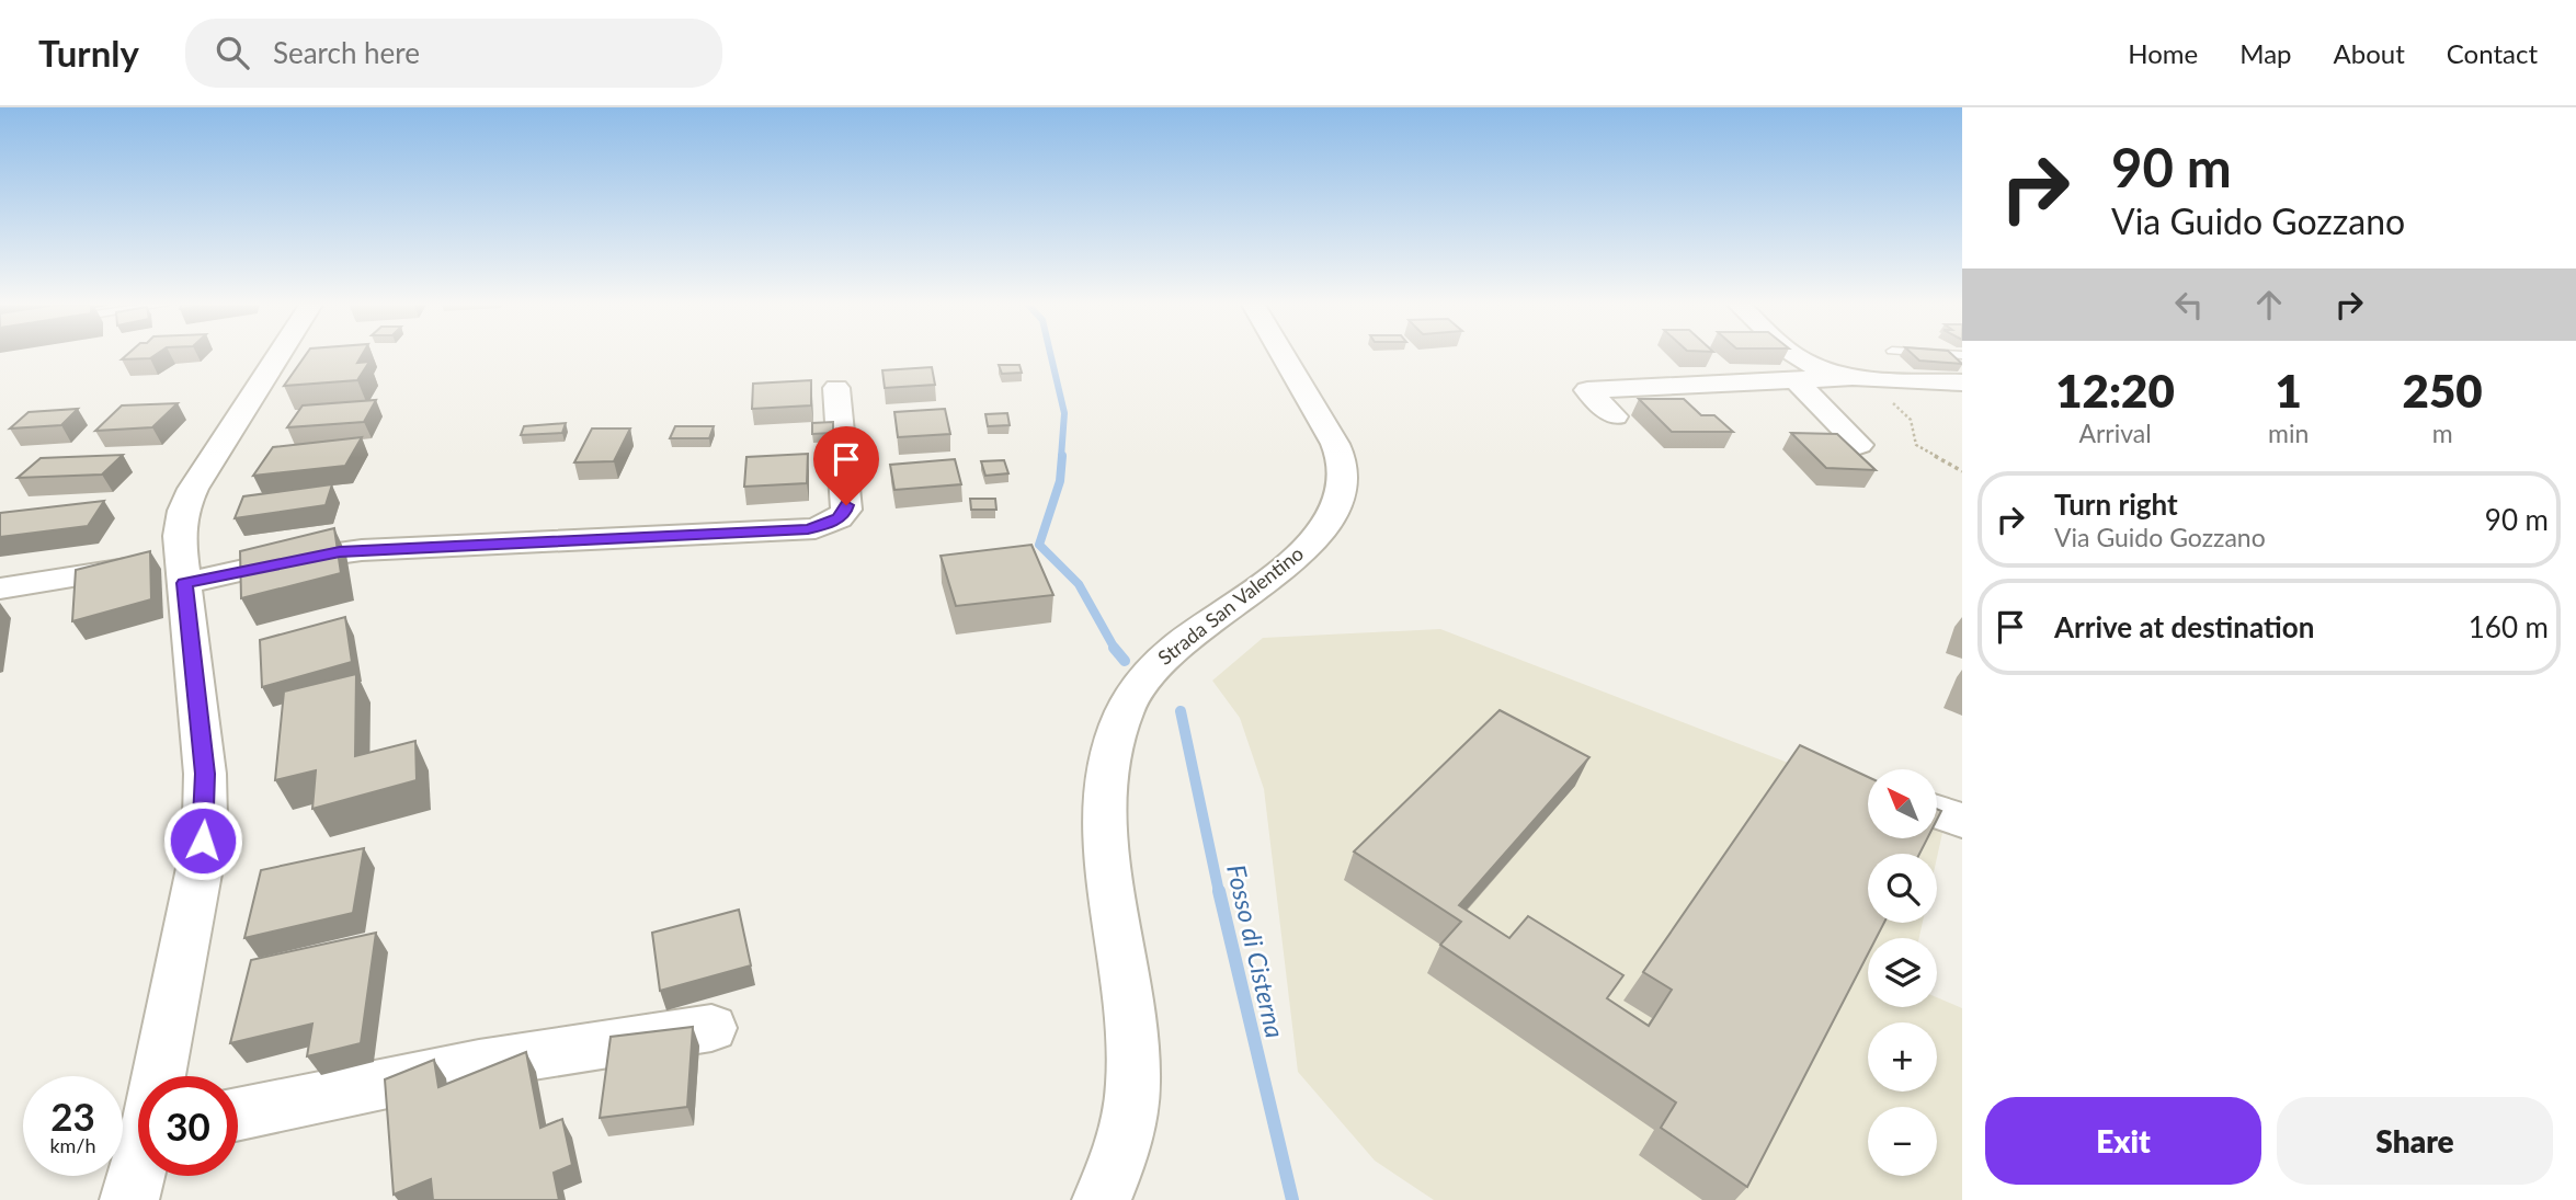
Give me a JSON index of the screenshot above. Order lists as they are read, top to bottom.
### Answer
{
  "streets": {
    "street": ["Strada San Valentino"]
  },
  "water": ["Fosso di Cisterna"],
  "north": "top left",
  "page": {
    "header": "Turnly",
    "search": "Search here",
    "nav": [
      "Home",
      "Map",
      "About",
      "Contact"
    ],
    "turn": ["90 m", "Via Guido Gozzano"],
    "eta": [
      "12:20",
      "Arrival",
      "1",
      "min",
      "250",
      "m"
    ],
    "list": [
      {
        "name": "Turn right",
        "note": "Via Guido Gozzano",
        "value": "90 m"
      },
      {
        "name": "Arrive at destination",
        "value": "160 m"
      }
    ],
    "map_buttons": ["+", "−"],
    "speed": "23 km/h",
    "limit": "30",
    "buttons": ["Exit", "Share"]
  }
}
